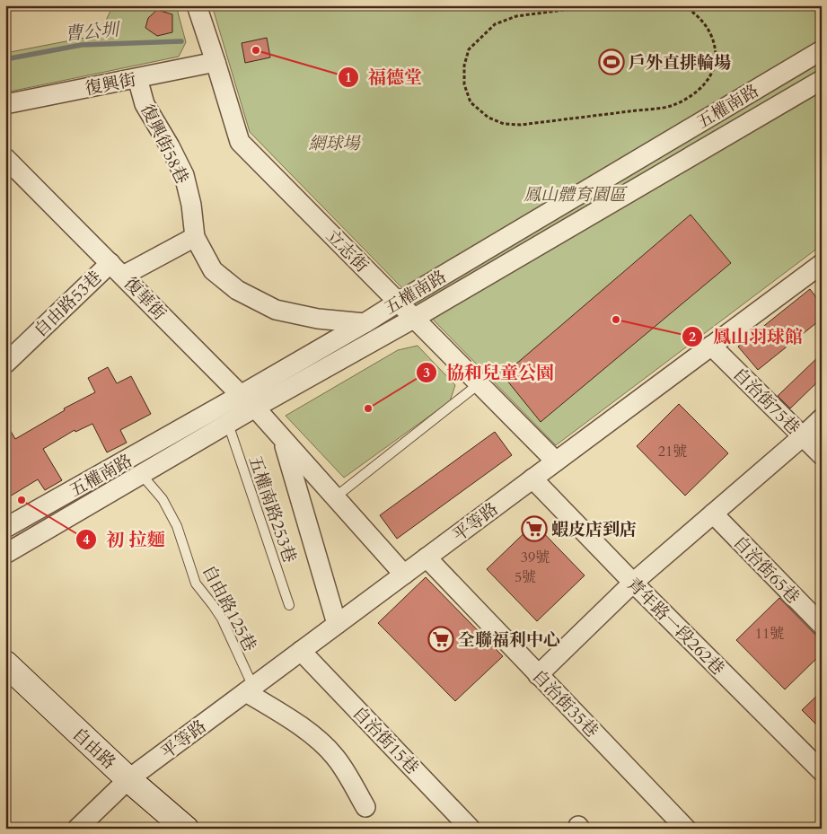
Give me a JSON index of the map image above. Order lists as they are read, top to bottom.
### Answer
{
  "streets": {
    "street": [
      "復興街",
      "五權南路",
      "復興街58巷",
      "立志街",
      "復華街",
      "自由路53巷",
      "自治街75巷",
      "平等路",
      "自治街65巷",
      "青年路一段262巷",
      "自治街35巷",
      "自治街15巷",
      "自由路"
    ],
    "lane": ["五權南路253巷", "自由路125巷"]
  },
  "crossings": [
    ["復興街", "復興街58巷"],
    ["復興街", "立志街"],
    ["五權南路", "立志街"],
    ["五權南路", "復華街"],
    ["五權南路", "五權南路253巷"],
    ["五權南路", "自由路125巷"],
    ["復興街58巷", "自由路53巷"],
    ["立志街", "平等路"],
    ["復華街", "自由路53巷"],
    ["復華街", "平等路"],
    ["自治街75巷", "平等路"],
    ["平等路", "自由路125巷"],
    ["平等路", "青年路一段262巷"],
    ["平等路", "自治街35巷"],
    ["平等路", "自治街15巷"],
    ["平等路", "自由路"]
  ],
  "water": ["曹公圳"],
  "parks": ["網球場", "鳳山體育園區"],
  "places": {
    "other": [
      "福德堂",
      "鳳山羽球館",
      "協和兒童公園",
      "初 拉麵"
    ],
    "sports": ["戶外直排輪場"],
    "supermarket": ["蝦皮店到店", "全聯福利中心"]
  },
  "house_numbers": [
    "21號",
    "39號",
    "5號",
    "11號"
  ]
}
